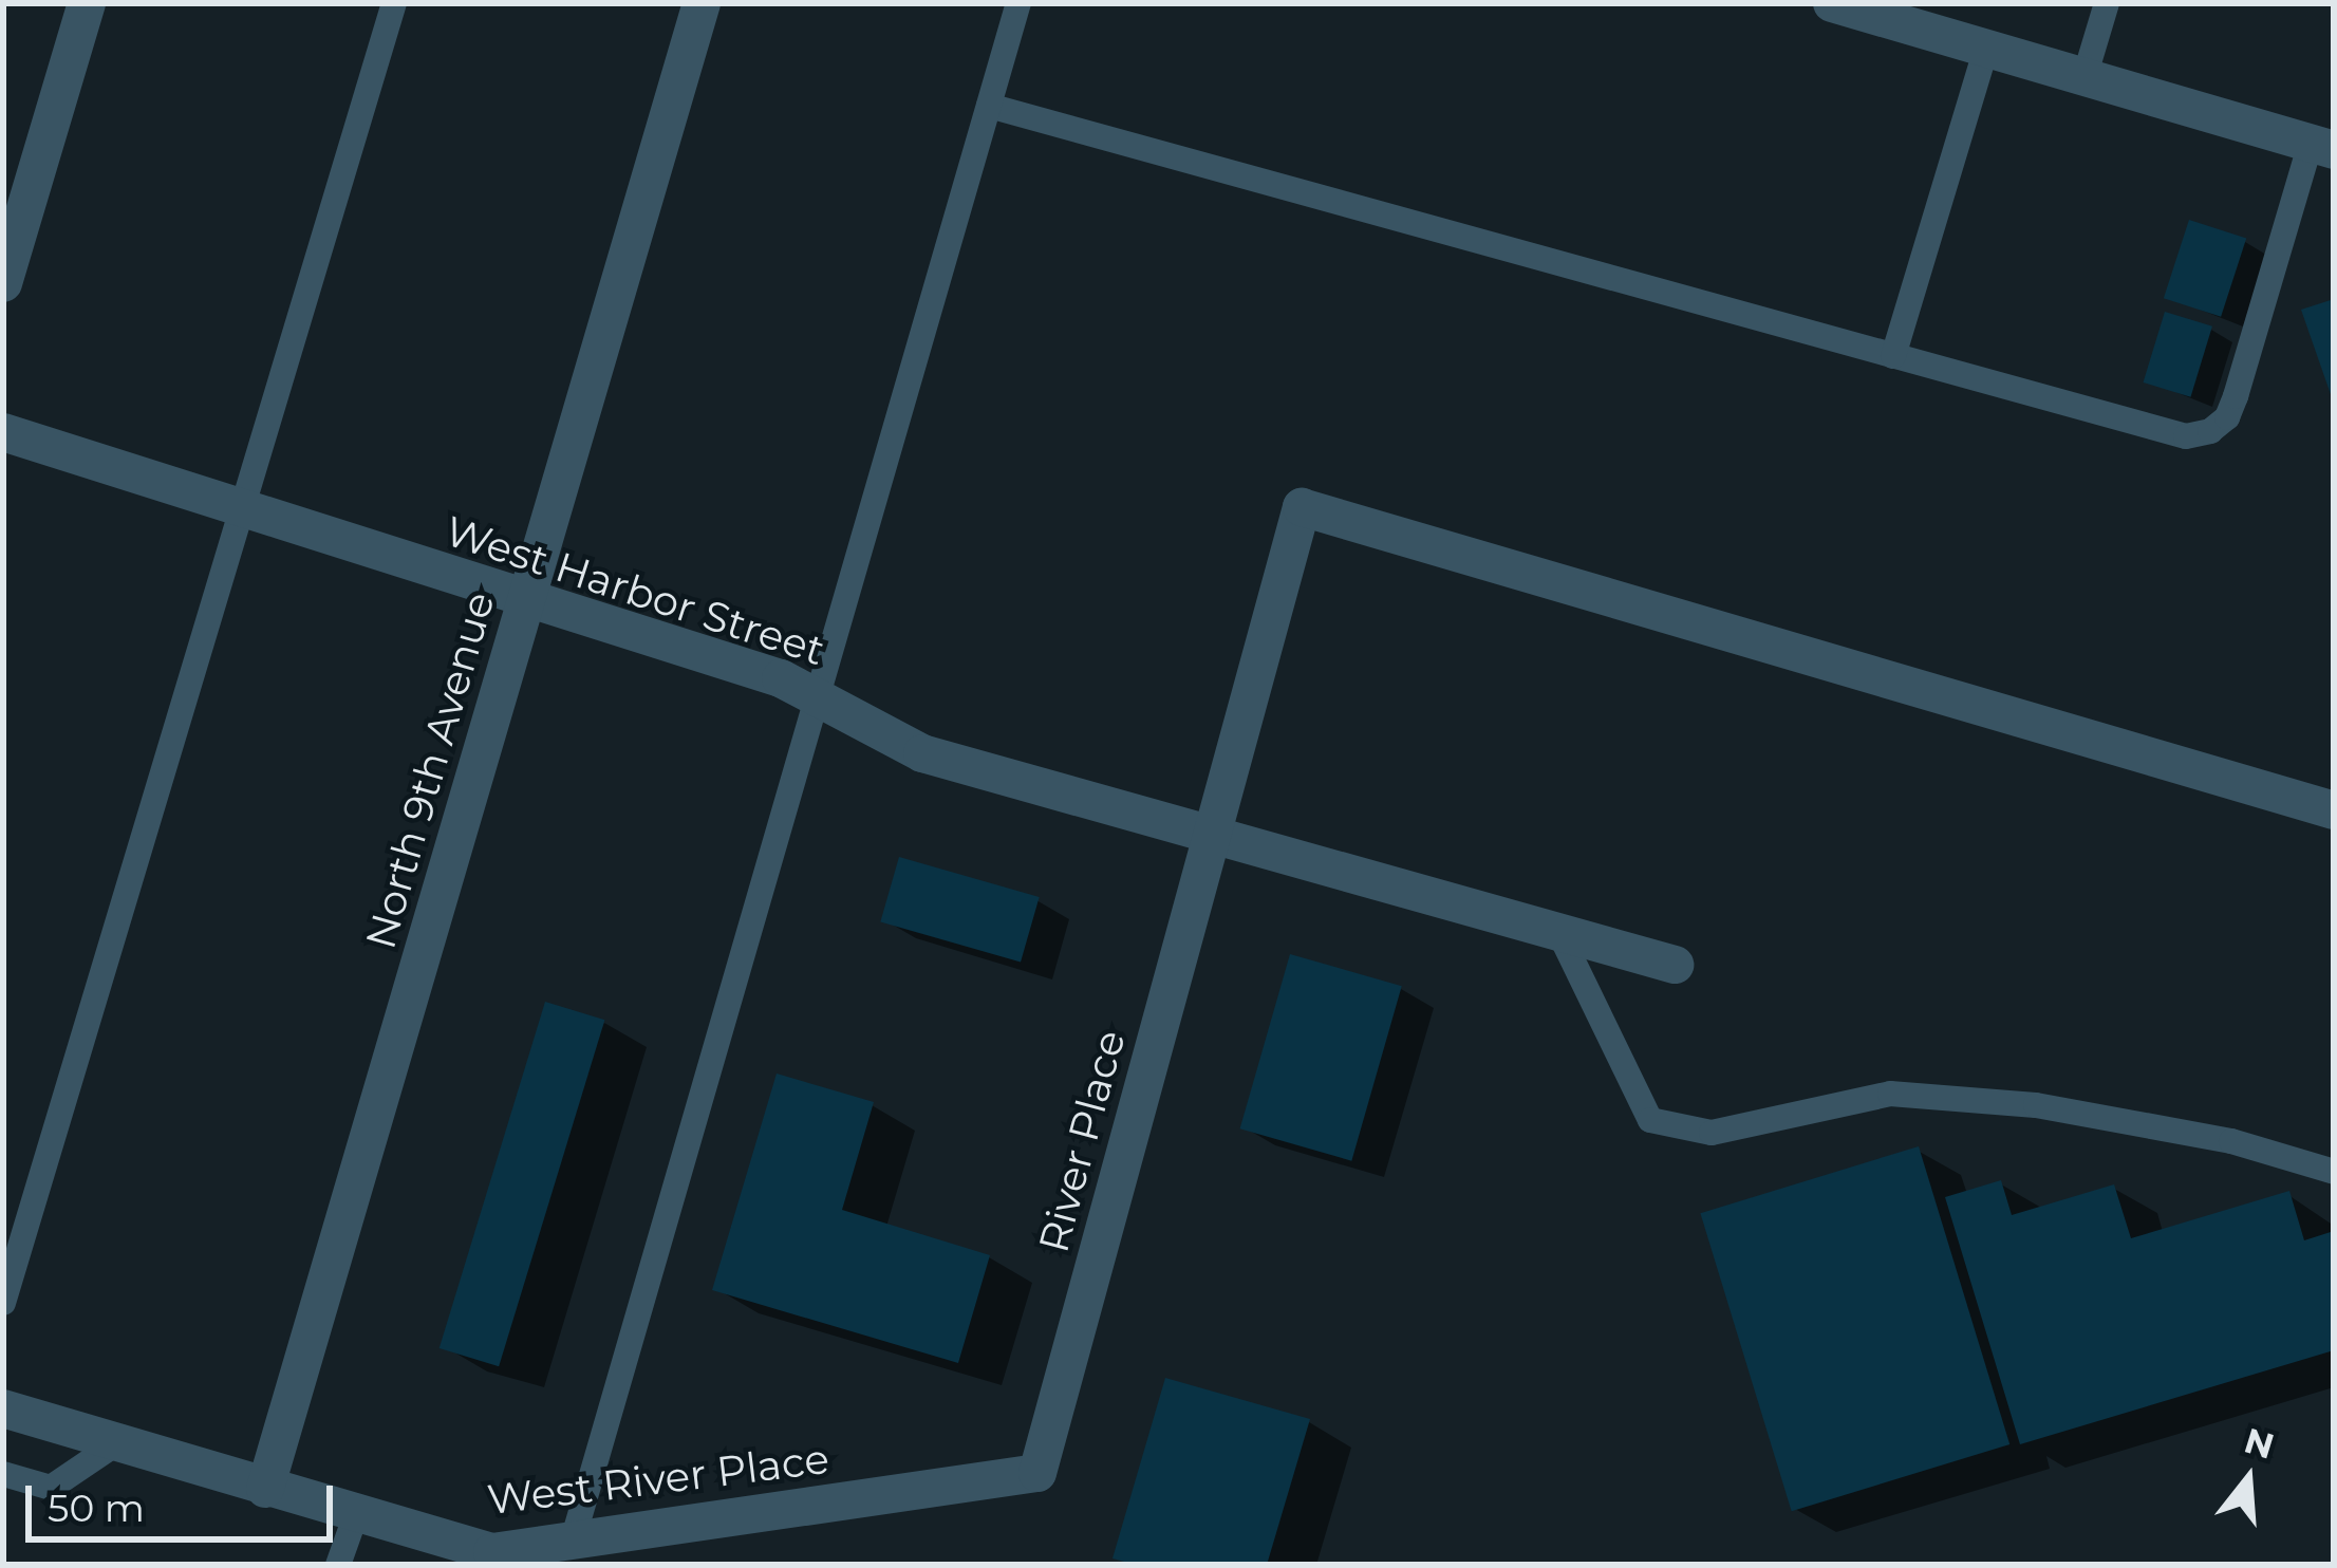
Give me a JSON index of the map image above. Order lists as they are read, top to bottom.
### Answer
{
  "streets": {
    "street": [
      "West Harbor Street",
      "North 9th Avenue",
      "River Place",
      "West River Place"
    ]
  },
  "crossings": [
    ["West Harbor Street", "North 9th Avenue"],
    ["West Harbor Street", "River Place"],
    ["North 9th Avenue", "West River Place"],
    ["River Place", "West River Place"]
  ],
  "scale_bar": "50 m",
  "north": "top"
}
